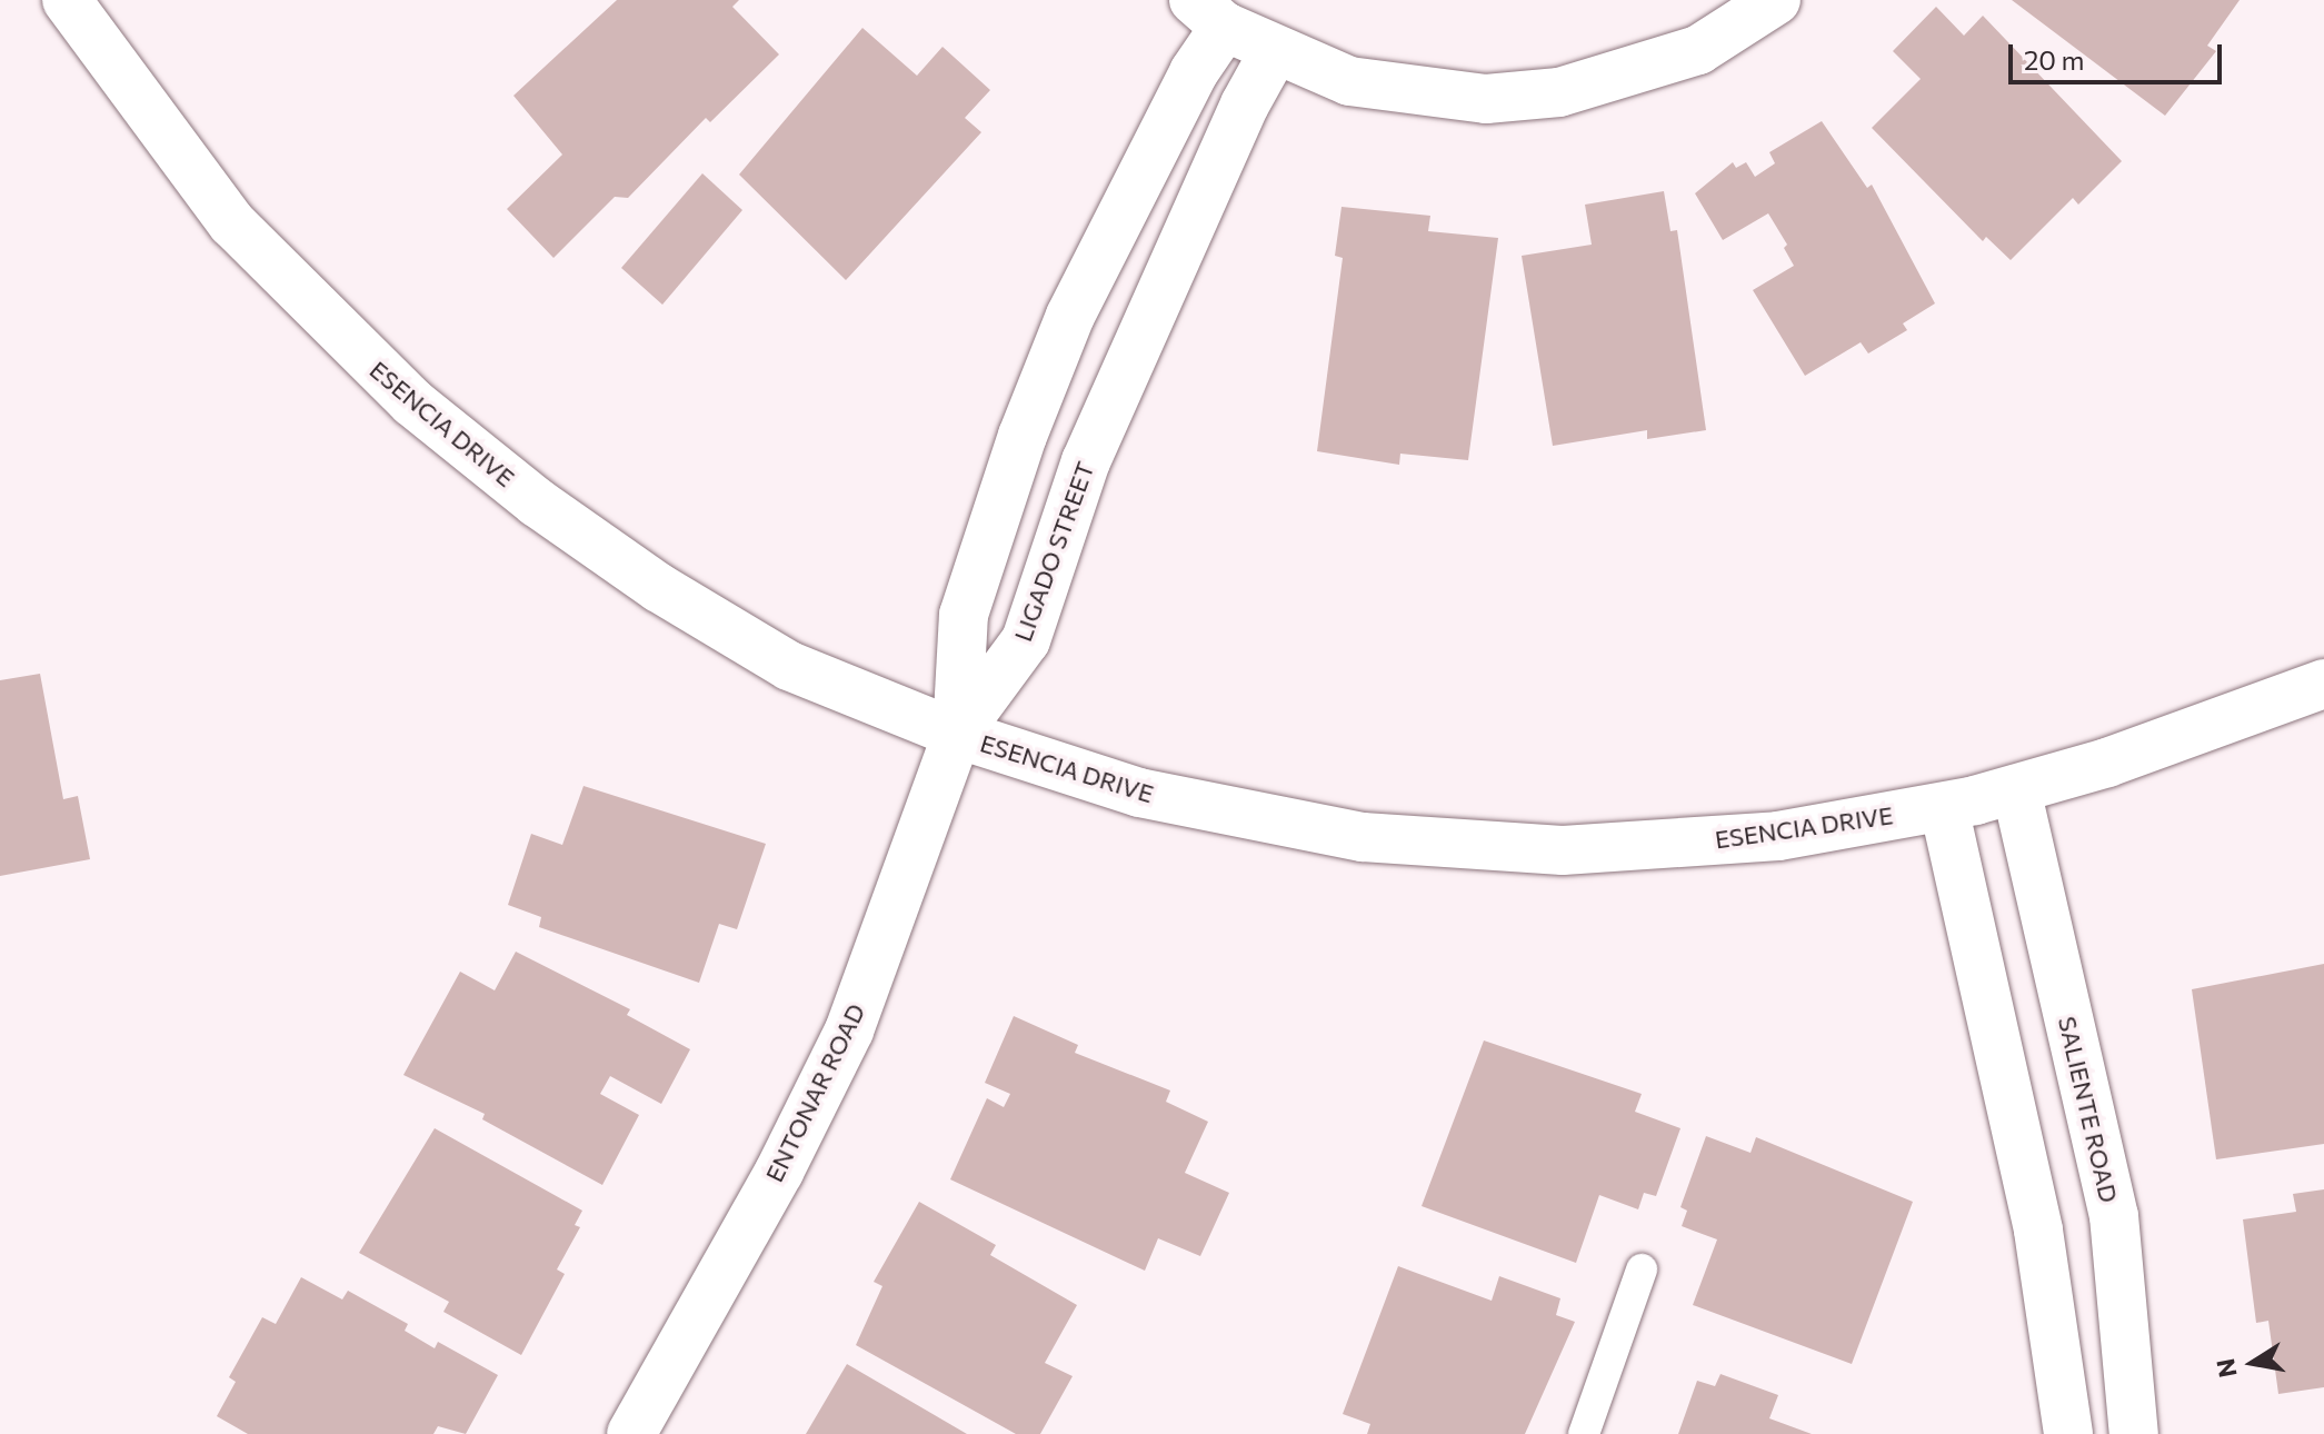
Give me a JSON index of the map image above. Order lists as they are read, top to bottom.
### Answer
{
  "streets": {
    "street": [
      "ESENCIA DRIVE",
      "LIGADO STREET",
      "ENTONAR ROAD",
      "SALIENTE ROAD"
    ]
  },
  "crossings": [
    ["ESENCIA DRIVE", "LIGADO STREET"],
    ["ESENCIA DRIVE", "ENTONAR ROAD"],
    ["ESENCIA DRIVE", "SALIENTE ROAD"],
    ["LIGADO STREET", "ENTONAR ROAD"]
  ],
  "scale_bar": "20 m",
  "north": "left"
}
